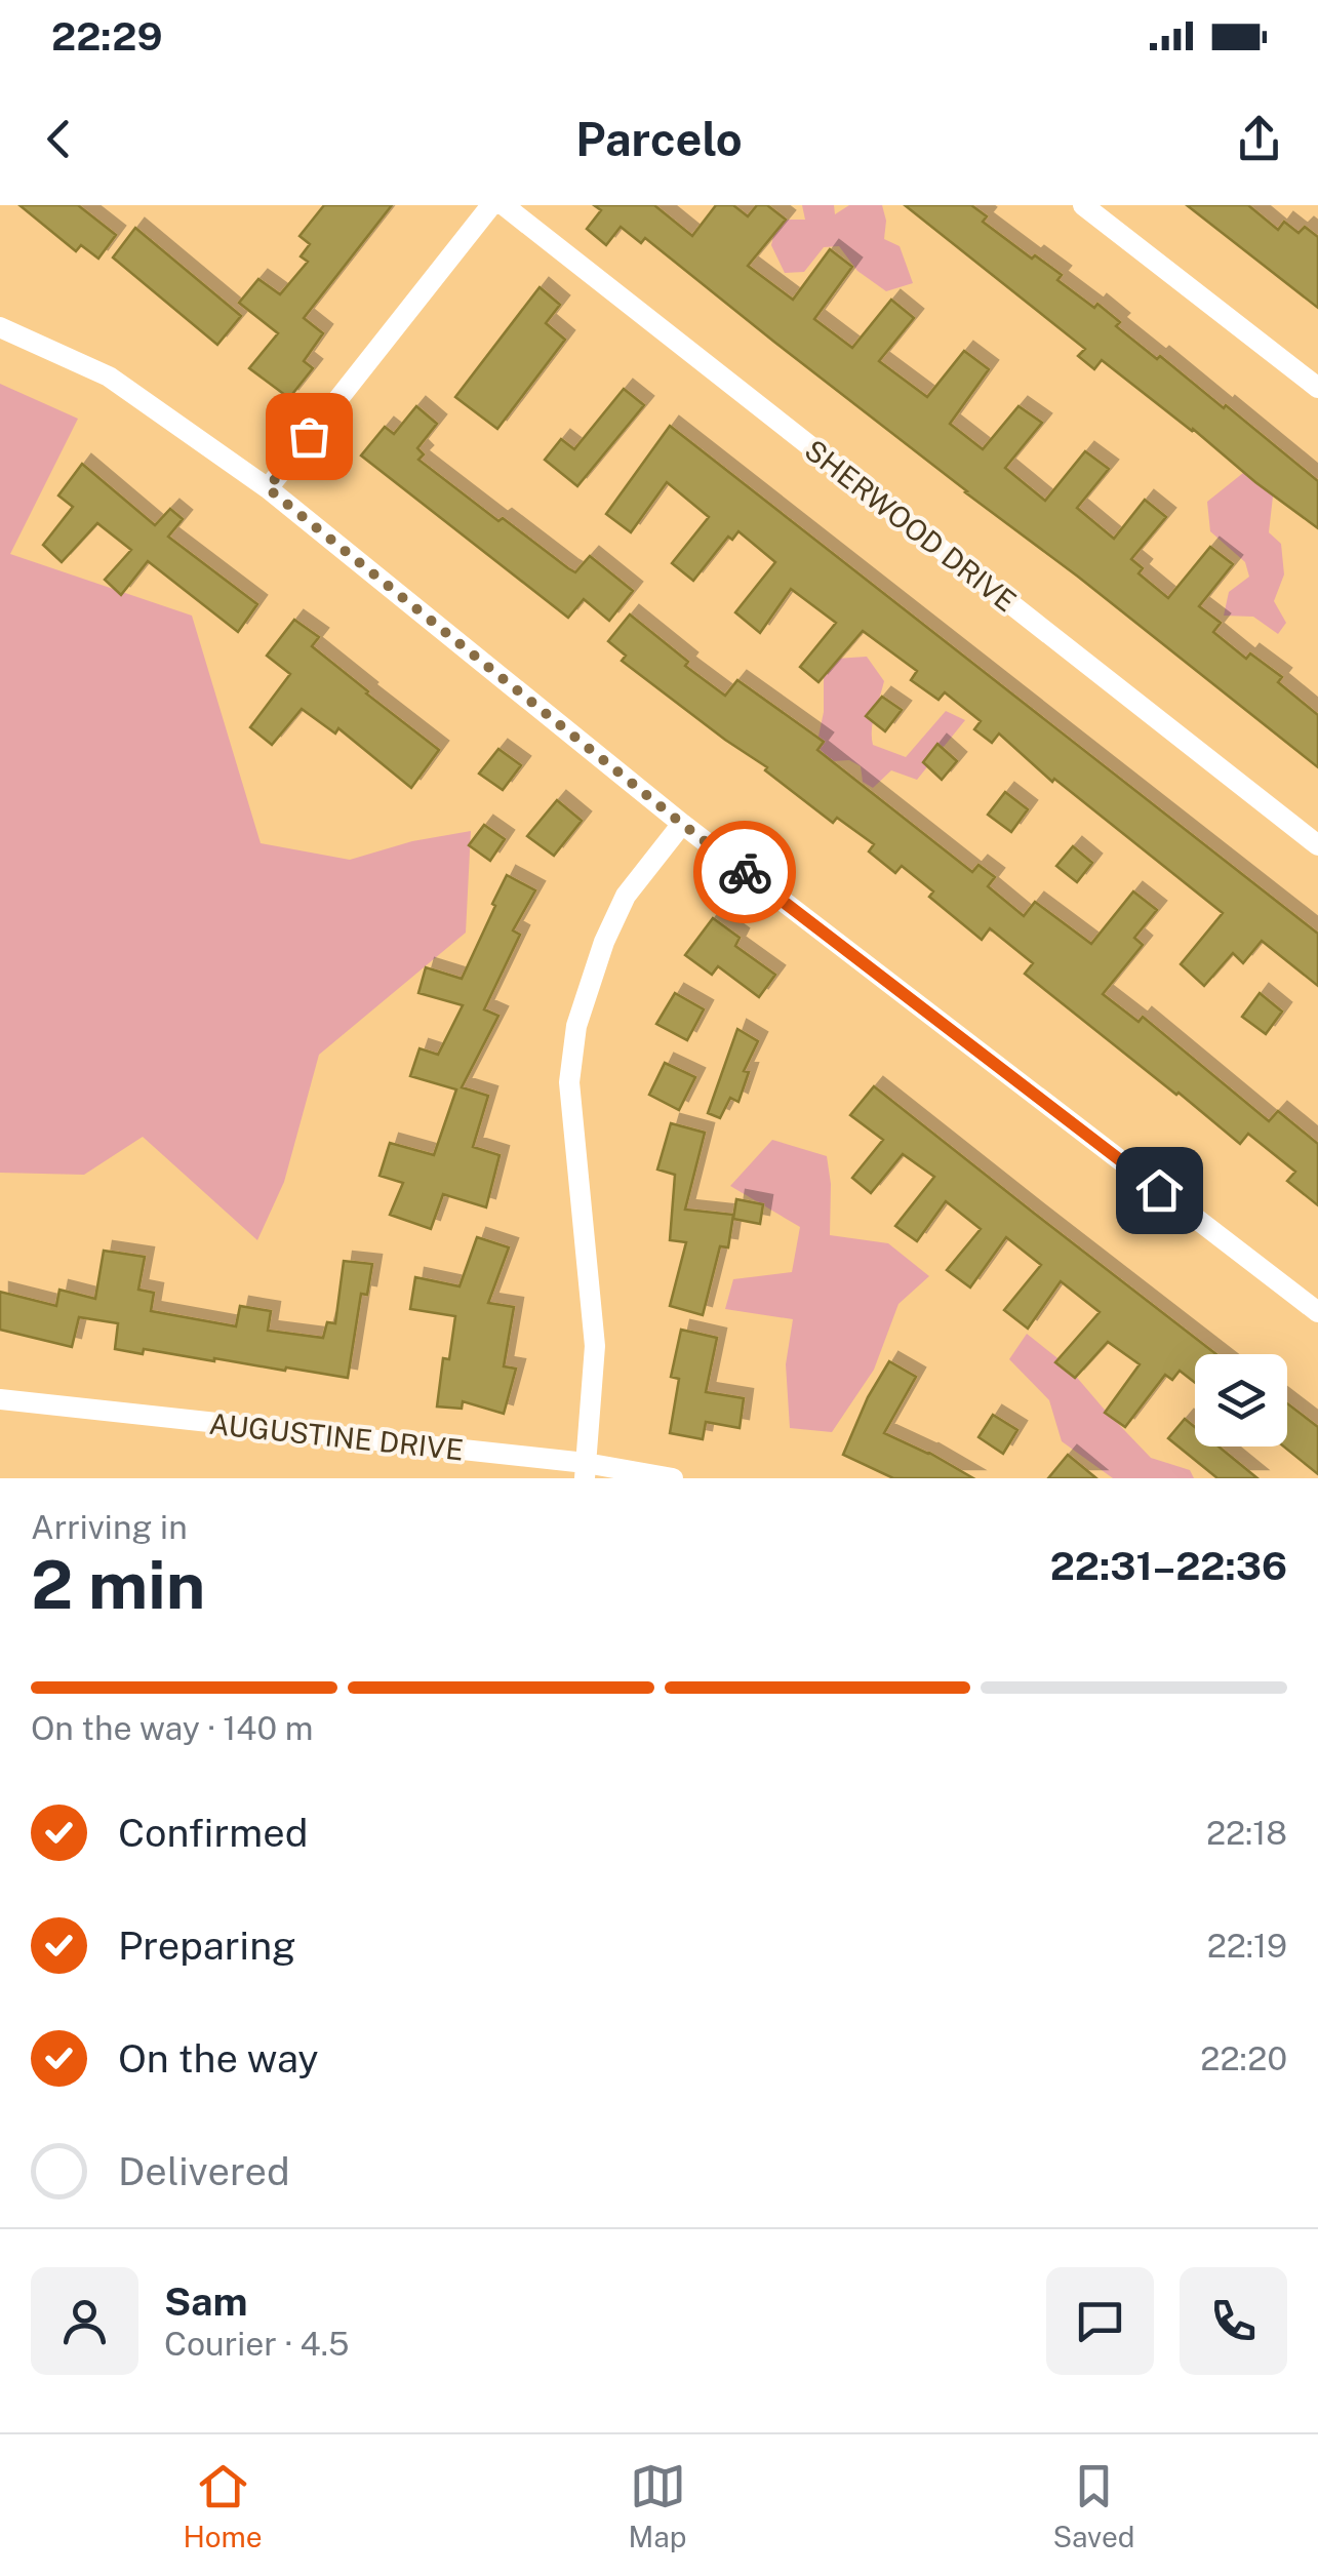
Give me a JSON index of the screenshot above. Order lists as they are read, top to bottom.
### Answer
{
  "streets": {
    "street": ["SHERWOOD DRIVE", "AUGUSTINE DRIVE"]
  },
  "page": {
    "status": "22:29",
    "header": "Parcelo",
    "heading": ["2 min", "Arriving in", "22:31–22:36"],
    "panel": ["Sam", "Courier · 4.5"],
    "bar": "On the way · 140 m",
    "list": [
      ["Confirmed", "22:18"],
      ["Preparing", "22:19"],
      ["On the way", "22:20"],
      "Delivered"
    ],
    "tabs": ["Home", "Map", "Saved"]
  }
}
